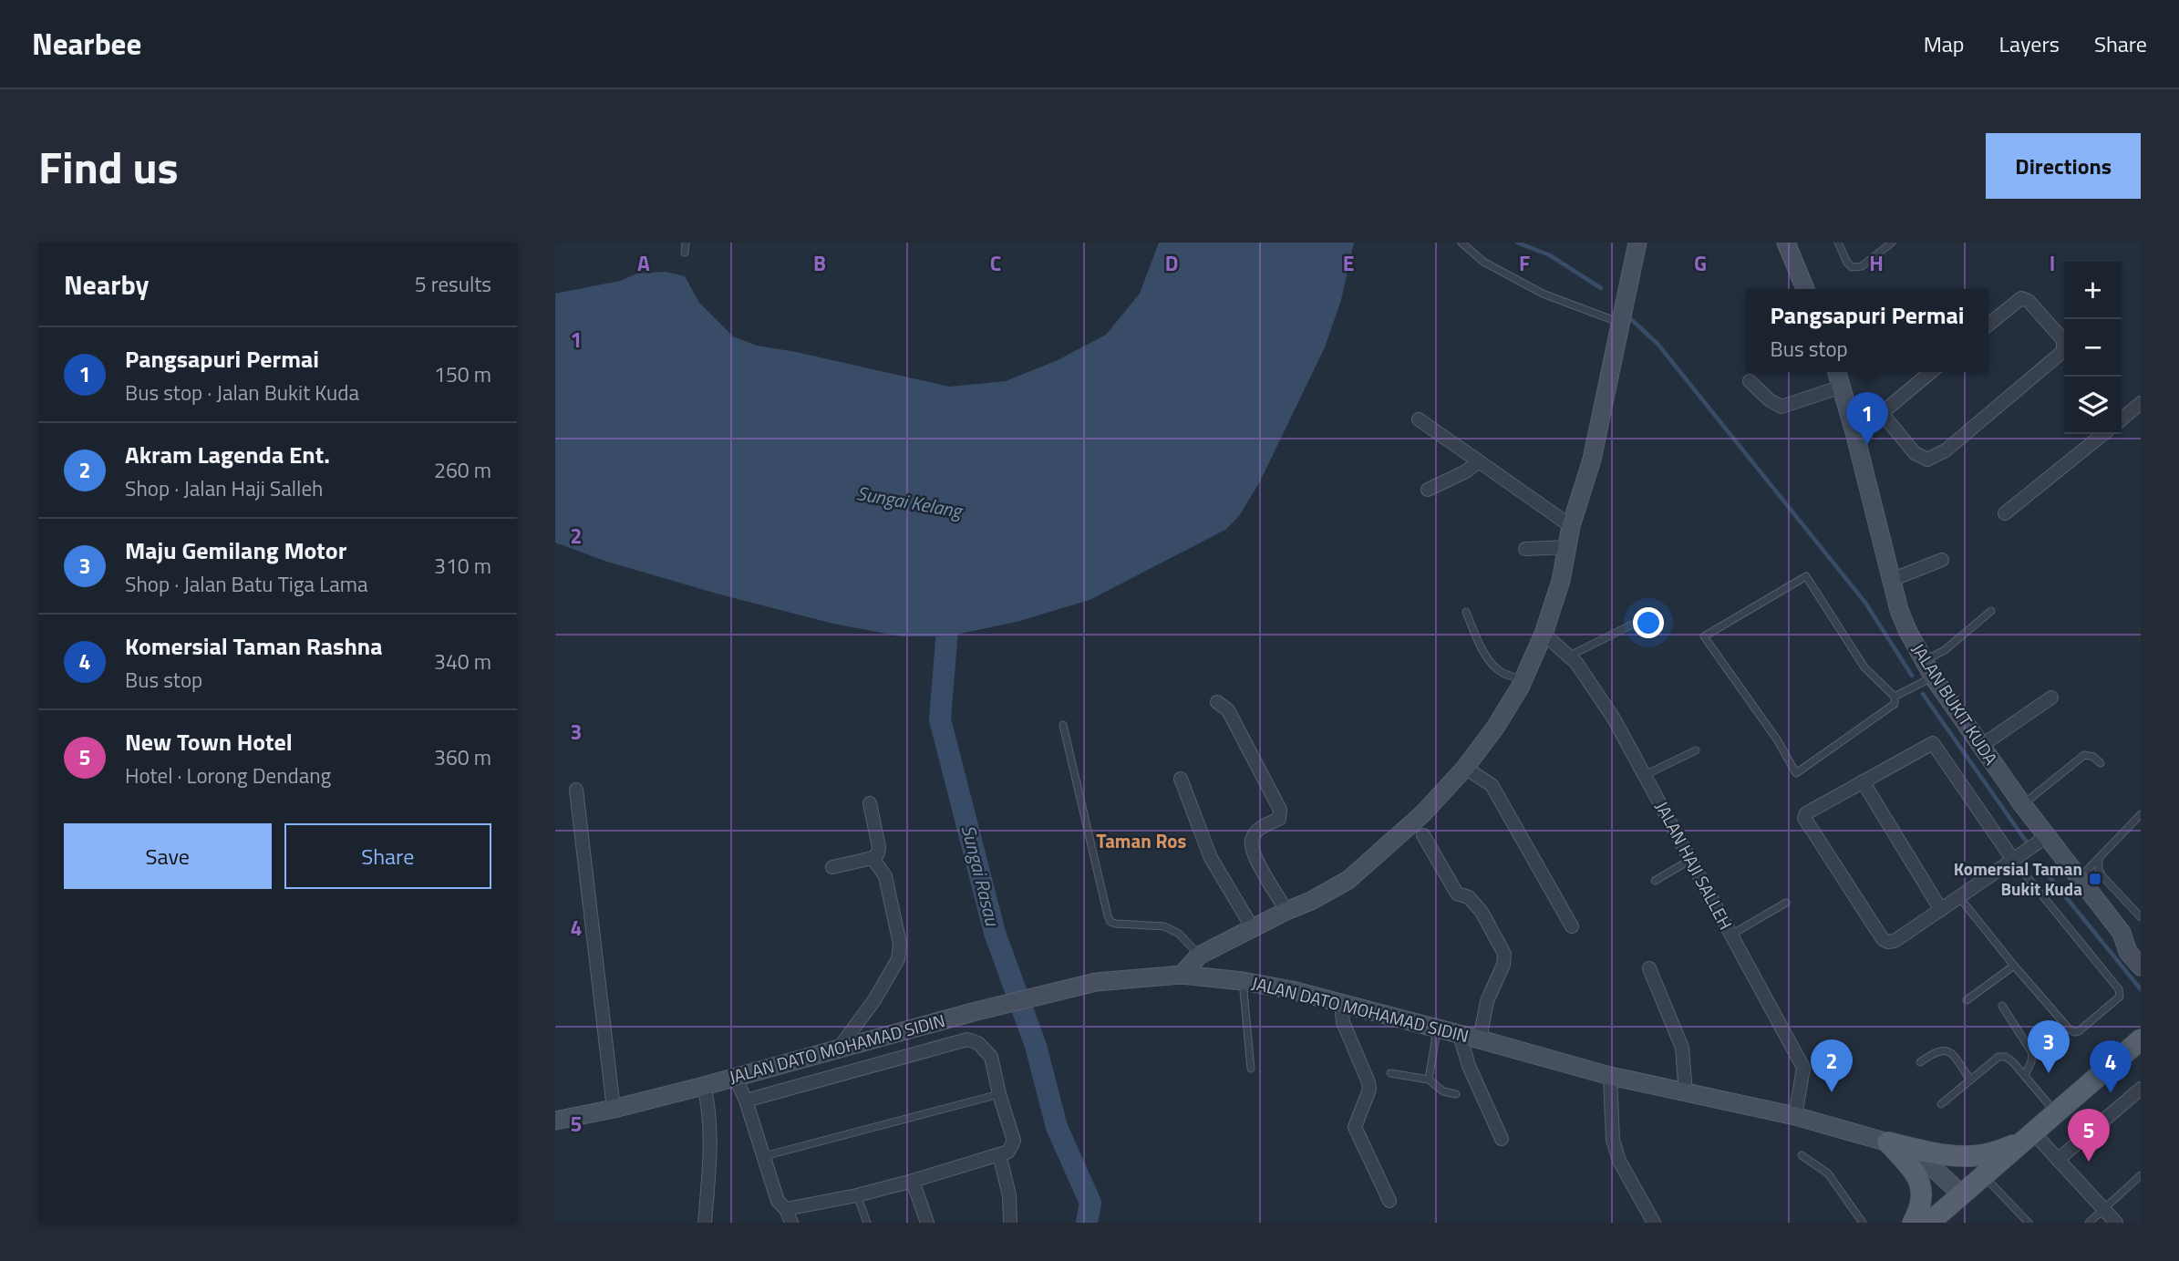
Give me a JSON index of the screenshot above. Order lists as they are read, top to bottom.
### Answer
{
  "streets": {
    "street": ["JALAN BUKIT KUDA", "JALAN HAJI SALLEH", "JALAN DATO MOHAMAD SIDIN"]
  },
  "crossings": [
    ["JALAN HAJI SALLEH", "JALAN DATO MOHAMAD SIDIN"]
  ],
  "districts": ["Taman Ros"],
  "water": ["Sungai Kelang", "Sungai Rasau"],
  "places": {
    "transit": ["Komersial Taman Bukit Kuda"]
  },
  "page": {
    "header": "Nearbee",
    "nav": ["Map", "Layers", "Share"],
    "title": "Find us",
    "buttons": [
      "Directions",
      ["Save", "Share"]
    ],
    "heading": ["Nearby", "5 results"],
    "map_buttons": ["+", "−"],
    "popup": ["Pangsapuri Permai", "Bus stop"],
    "list": [
      {
        "mark": "1",
        "name": "Pangsapuri Permai",
        "note": "Bus stop · Jalan Bukit Kuda",
        "value": "150 m"
      },
      {
        "mark": "2",
        "name": "Akram Lagenda Ent.",
        "note": "Shop · Jalan Haji Salleh",
        "value": "260 m"
      },
      {
        "mark": "3",
        "name": "Maju Gemilang Motor",
        "note": "Shop · Jalan Batu Tiga Lama",
        "value": "310 m"
      },
      {
        "mark": "4",
        "name": "Komersial Taman Rashna",
        "note": "Bus stop",
        "value": "340 m"
      },
      {
        "mark": "5",
        "name": "New Town Hotel",
        "note": "Hotel · Lorong Dendang",
        "value": "360 m"
      }
    ],
    "pins": [
      "1",
      "3",
      "2",
      "4",
      "5"
    ]
  },
  "grid": {
    "columns": [
      "A",
      "B",
      "C",
      "D",
      "E",
      "F",
      "G",
      "H",
      "I"
    ],
    "rows": [
      "1",
      "2",
      "3",
      "4",
      "5"
    ]
  }
}
